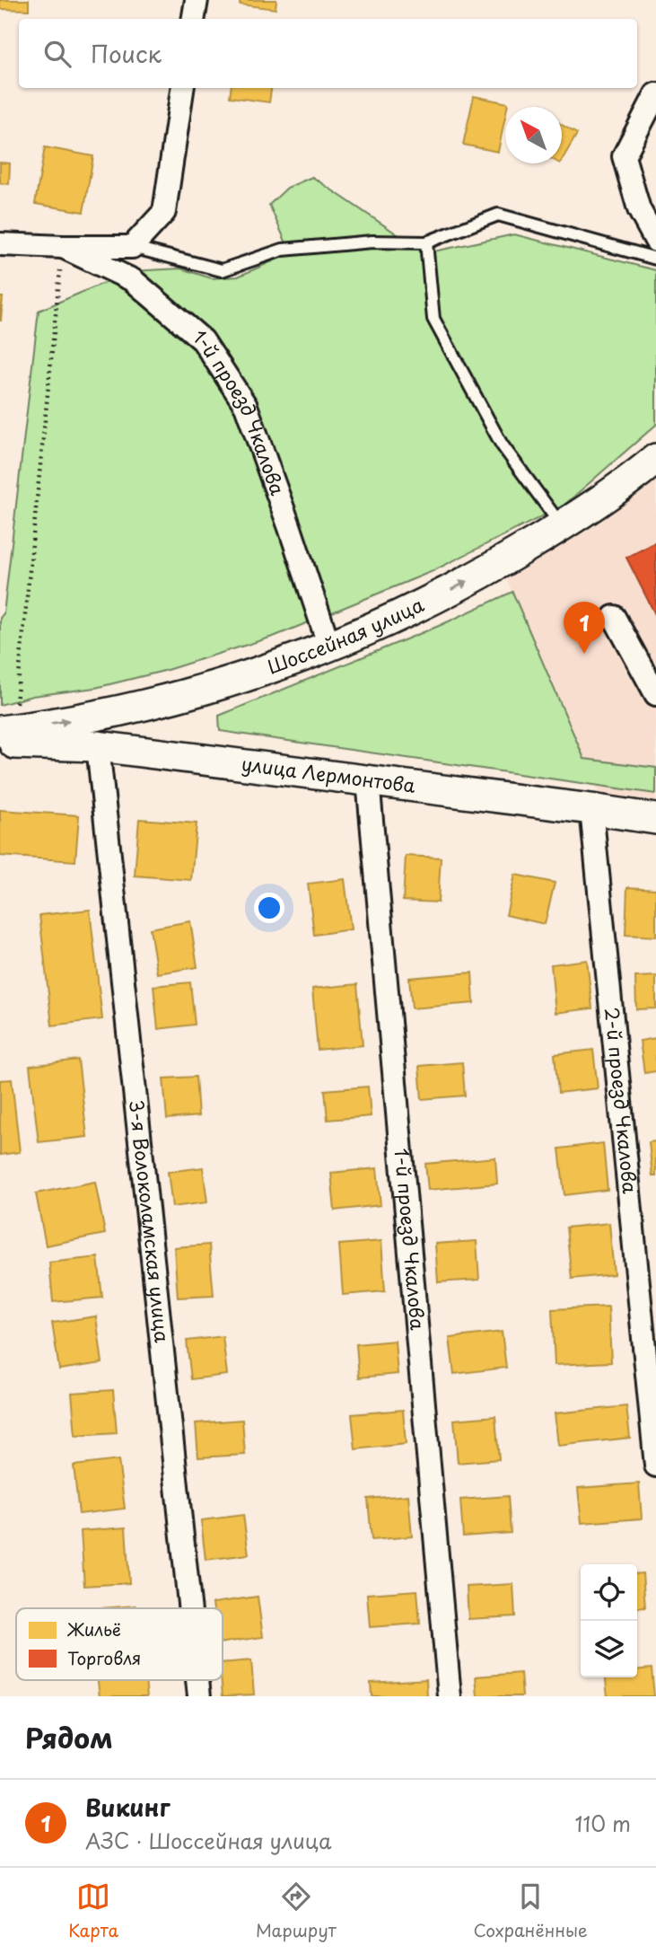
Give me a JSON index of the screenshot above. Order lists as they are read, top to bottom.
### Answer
{
  "streets": {
    "main road": ["Шоссейная улица", "улица Лермонтова"],
    "street": ["1-й проезд Чкалова", "2-й проезд Чкалова", "3-я Волоколамская улица"]
  },
  "crossings": [
    ["1-й проезд Чкалова", "Шоссейная улица"],
    ["1-й проезд Чкалова", "улица Лермонтова"],
    ["Шоссейная улица", "улица Лермонтова"],
    ["улица Лермонтова", "2-й проезд Чкалова"],
    ["улица Лермонтова", "3-я Волоколамская улица"]
  ],
  "one_way": ["Шоссейная улица"],
  "legend": ["Жильё", "Торговля"],
  "north": "top left",
  "page": {
    "search": "Поиск",
    "pins": "1",
    "heading": "Рядом",
    "list": [
      {
        "mark": "1",
        "name": "Викинг",
        "note": "АЗС · Шоссейная улица",
        "value": "110 m"
      }
    ],
    "nav": ["Карта", "Маршрут", "Сохранённые"]
  }
}
